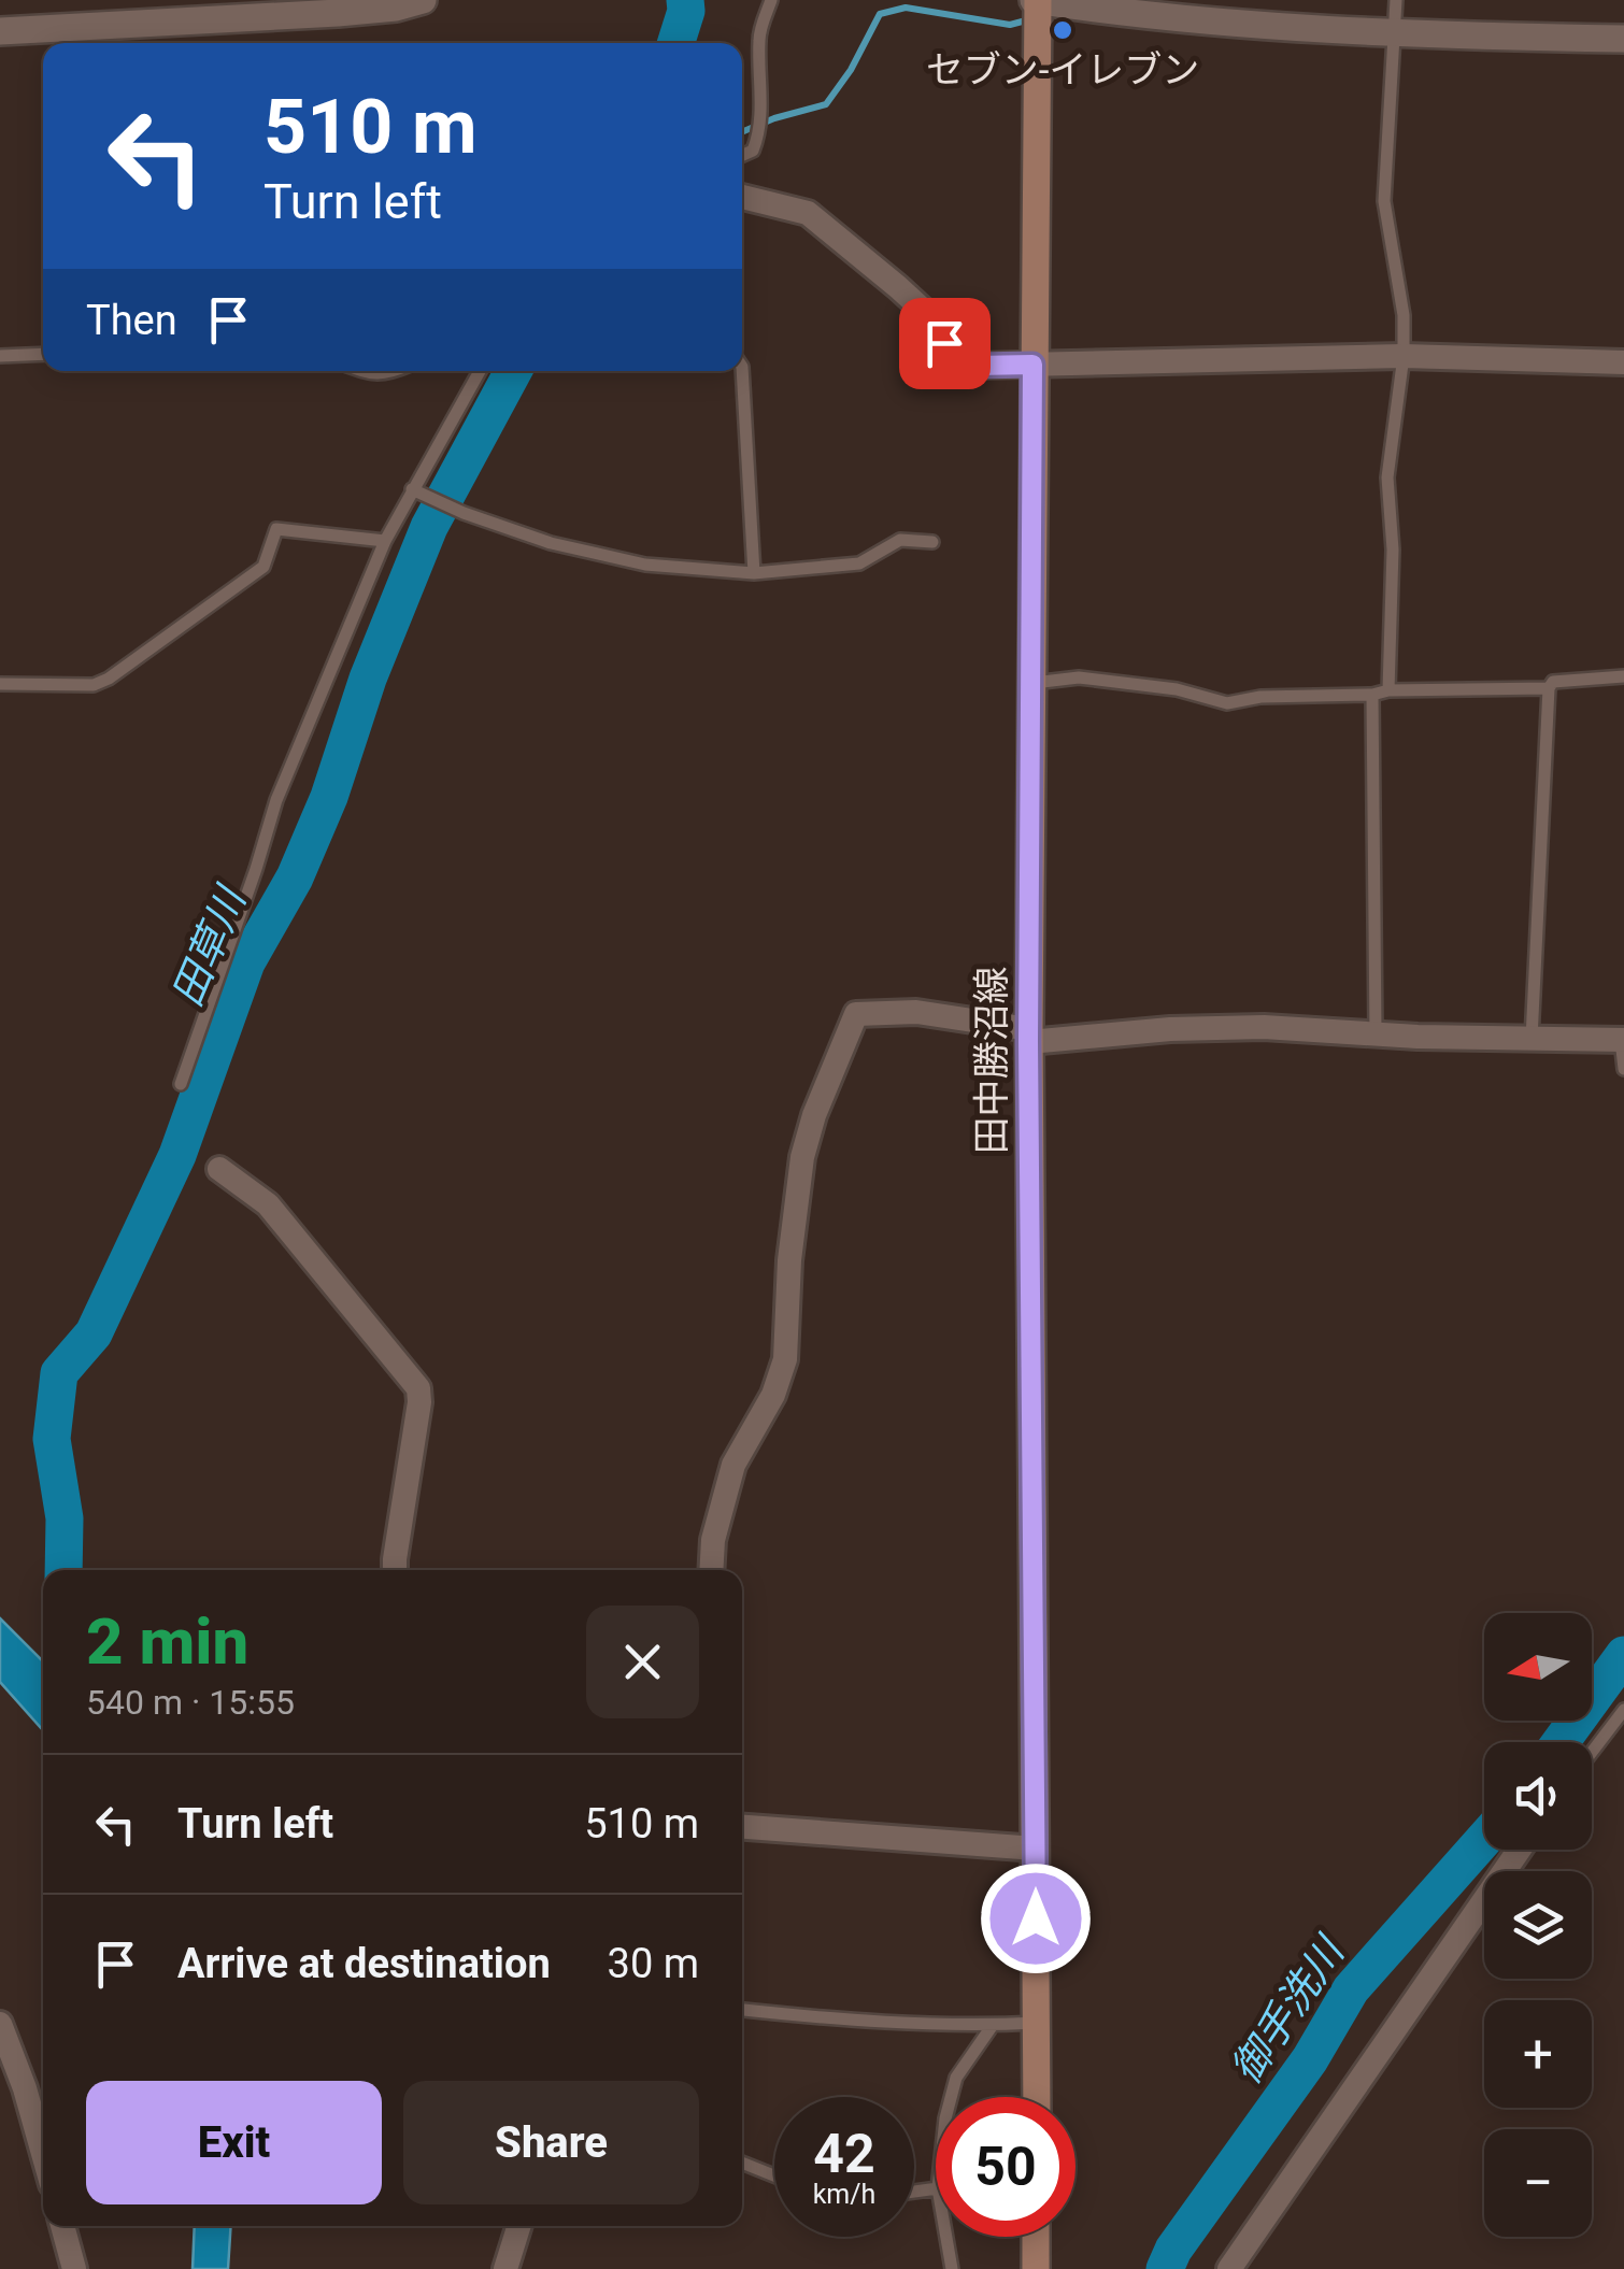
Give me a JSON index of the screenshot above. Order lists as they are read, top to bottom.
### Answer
{
  "streets": {
    "main road": ["田中勝沼線"]
  },
  "water": ["田草川", "御手洗川"],
  "places": ["セブン-イレブン"],
  "north": "left",
  "page": {
    "turn": ["510 m", "Turn left"],
    "then": "Then",
    "heading": ["2 min", "540 m · 15:55"],
    "map_buttons": ["+", "−"],
    "list": [
      {
        "name": "Turn left",
        "value": "510 m"
      },
      {
        "name": "Arrive at destination",
        "value": "30 m"
      }
    ],
    "buttons": ["Exit", "Share"],
    "speed": "42 km/h",
    "limit": "50"
  }
}
